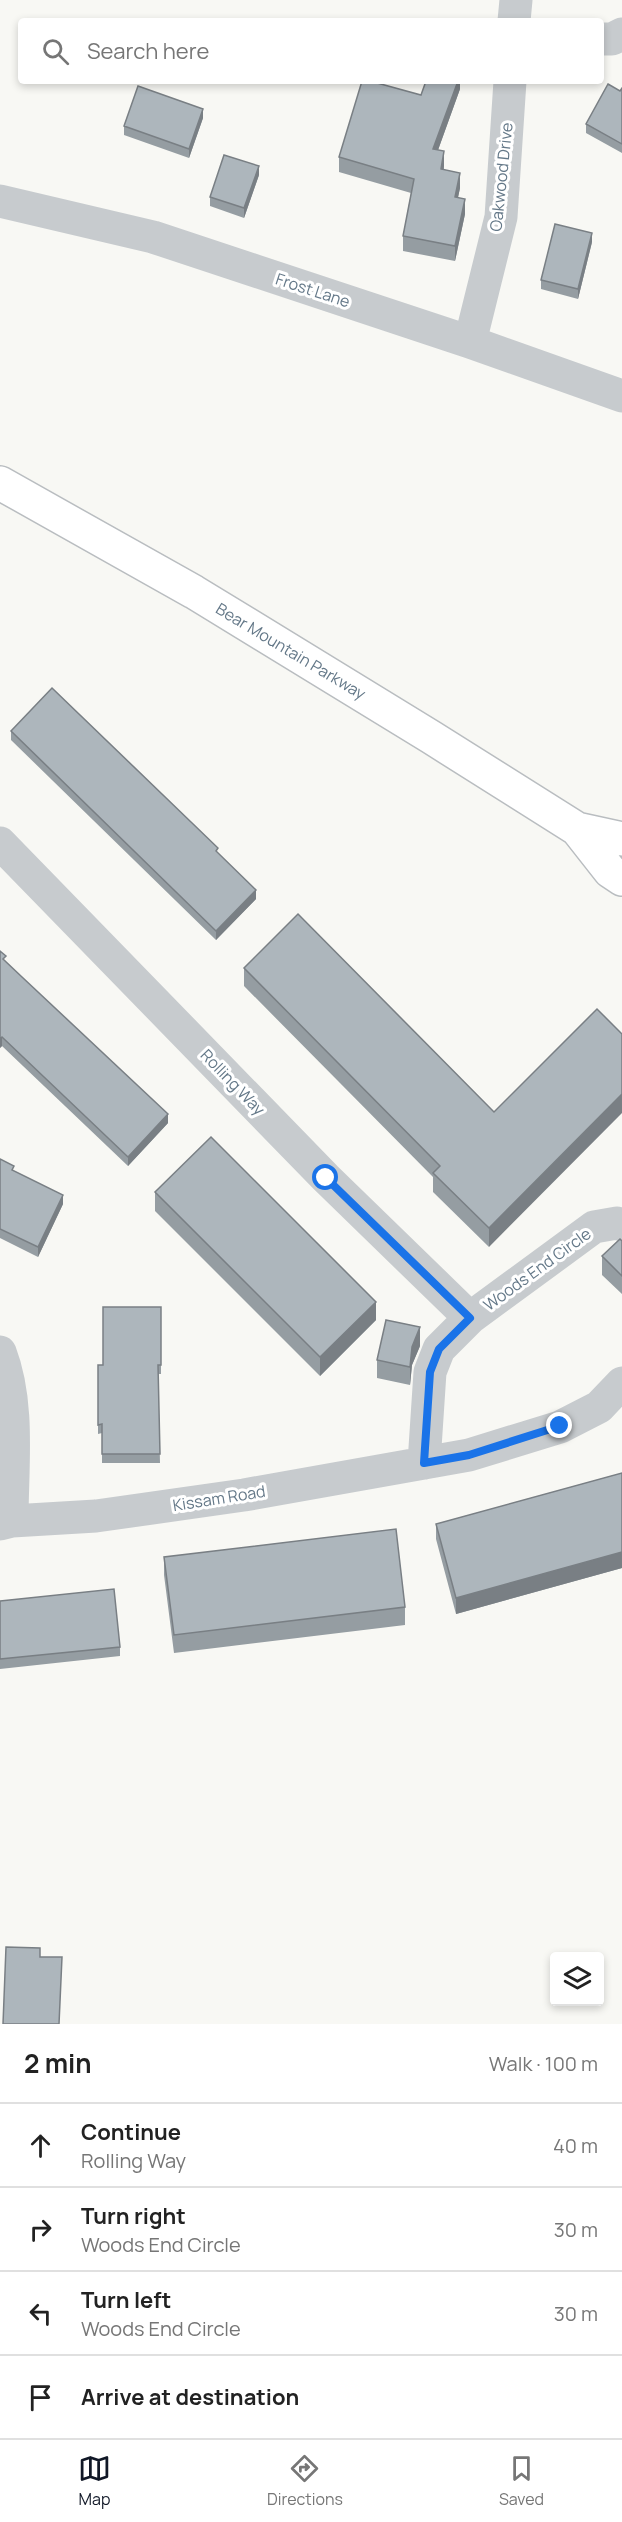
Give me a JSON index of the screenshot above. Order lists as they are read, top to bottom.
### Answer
{
  "streets": {
    "highway": ["Bear Mountain Parkway"],
    "street": [
      "Oakwood Drive",
      "Frost Lane",
      "Rolling Way",
      "Woods End Circle",
      "Kissam Road"
    ]
  },
  "crossings": [
    ["Oakwood Drive", "Frost Lane"],
    ["Rolling Way", "Woods End Circle"],
    ["Woods End Circle", "Kissam Road"]
  ],
  "page": {
    "search": "Search here",
    "heading": ["2 min", "Walk · 100 m"],
    "list": [
      ["Continue", "Rolling Way", "40 m"],
      ["Turn right", "Woods End Circle", "30 m"],
      ["Turn left", "Woods End Circle", "30 m"],
      "Arrive at destination"
    ],
    "nav": ["Map", "Directions", "Saved"]
  }
}
